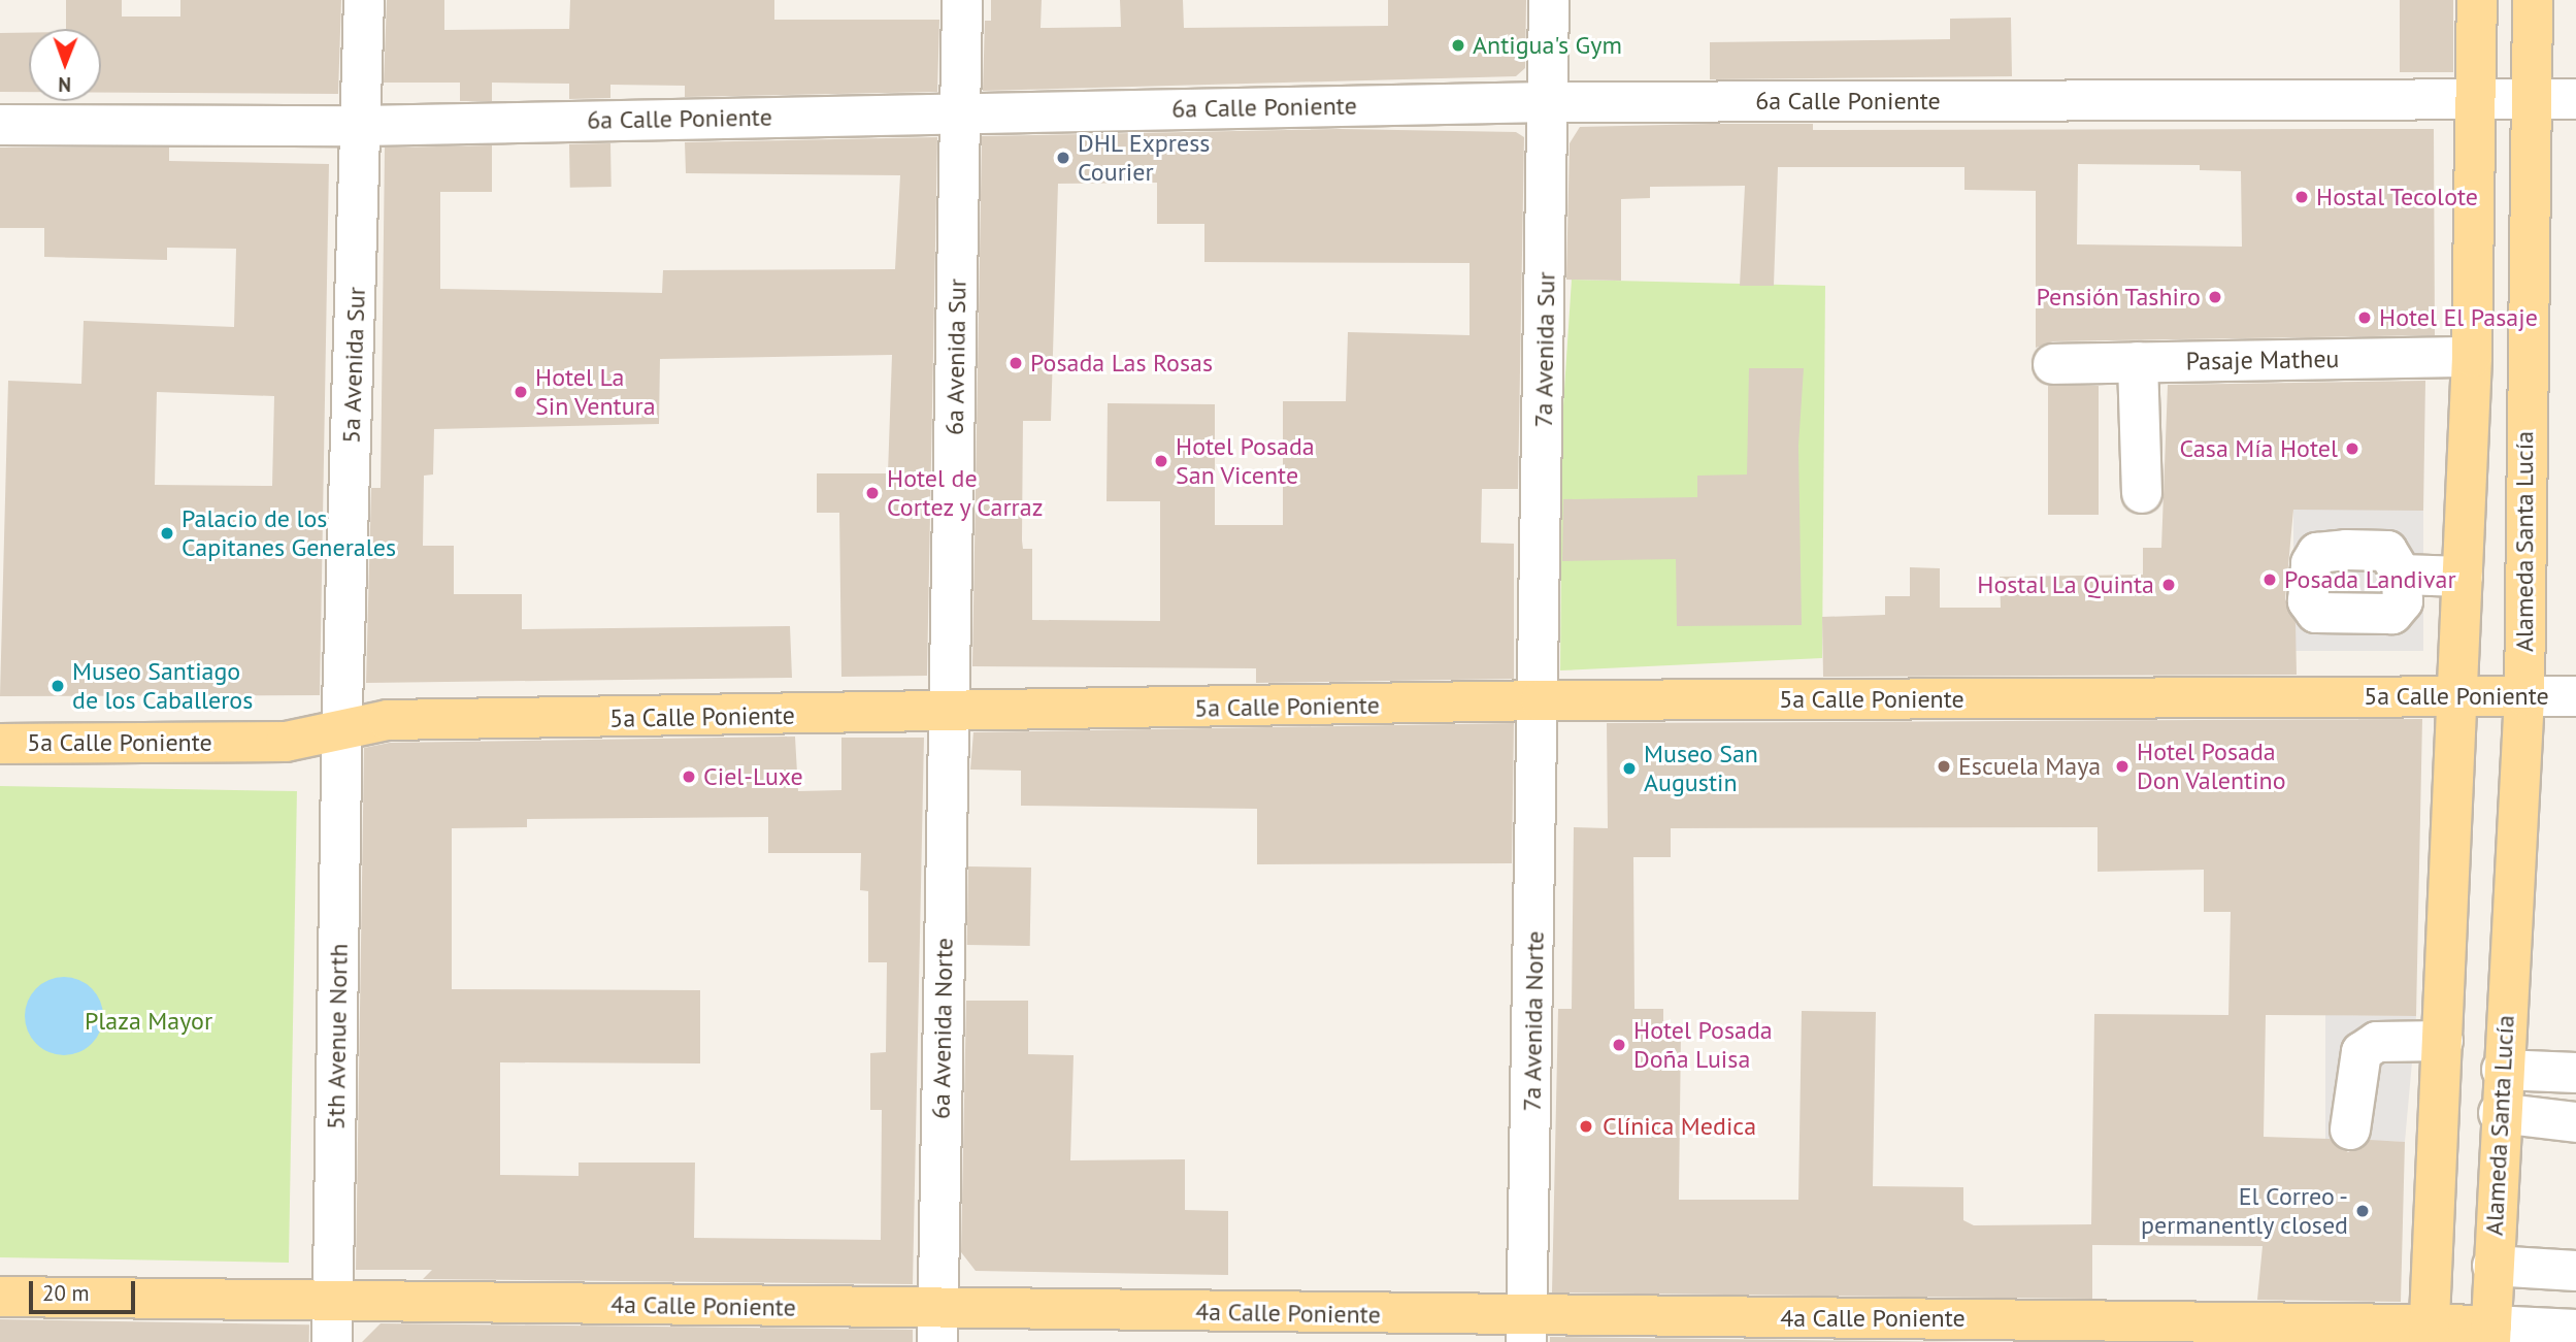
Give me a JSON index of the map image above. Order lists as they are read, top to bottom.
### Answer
{
  "streets": {
    "main road": ["Alameda Santa Lucía", "5a Calle Poniente", "4a Calle Poniente"],
    "street": [
      "6a Calle Poniente",
      "7a Avenida Sur",
      "6a Avenida Sur",
      "Pasaje Matheu",
      "5a Avenida Sur",
      "7a Avenida Norte",
      "6a Avenida Norte",
      "5th Avenue North"
    ]
  },
  "crossings": [
    ["6a Calle Poniente", "7a Avenida Sur"],
    ["6a Calle Poniente", "6a Avenida Sur"],
    ["6a Calle Poniente", "5a Avenida Sur"],
    ["6a Calle Poniente", "Alameda Santa Lucía"],
    ["7a Avenida Sur", "5a Calle Poniente"],
    ["7a Avenida Sur", "7a Avenida Norte"],
    ["6a Avenida Sur", "5a Calle Poniente"],
    ["6a Avenida Sur", "6a Avenida Norte"],
    ["5a Avenida Sur", "5a Calle Poniente"],
    ["5a Avenida Sur", "5th Avenue North"],
    ["Alameda Santa Lucía", "5a Calle Poniente"],
    ["Alameda Santa Lucía", "4a Calle Poniente"],
    ["5a Calle Poniente", "7a Avenida Norte"],
    ["5a Calle Poniente", "6a Avenida Norte"],
    ["5a Calle Poniente", "5th Avenue North"],
    ["7a Avenida Norte", "4a Calle Poniente"],
    ["6a Avenida Norte", "4a Calle Poniente"],
    ["5th Avenue North", "4a Calle Poniente"]
  ],
  "parks": ["Plaza Mayor"],
  "places": [
    "Antigua's Gym",
    "DHL Express Courier",
    "Hostal Tecolote",
    "Pensión Tashiro",
    "Hotel El Pasaje",
    "Posada Las Rosas",
    "Hotel La Sin Ventura",
    "Casa Mía Hotel",
    "Hotel Posada San Vicente",
    "Hotel de Cortez y Carraz",
    "Palacio de los Capitanes Generales",
    "Posada Landivar",
    "Hostal La Quinta",
    "Museo Santiago de los Caballeros",
    "Escuela Maya",
    "Hotel Posada Don Valentino",
    "Museo San Augustin",
    "Ciel-Luxe",
    "Hotel Posada Doña Luisa",
    "Clínica Medica",
    "El Correo - permanently closed"
  ],
  "scale_bar": "20 m",
  "north": "bottom"
}
